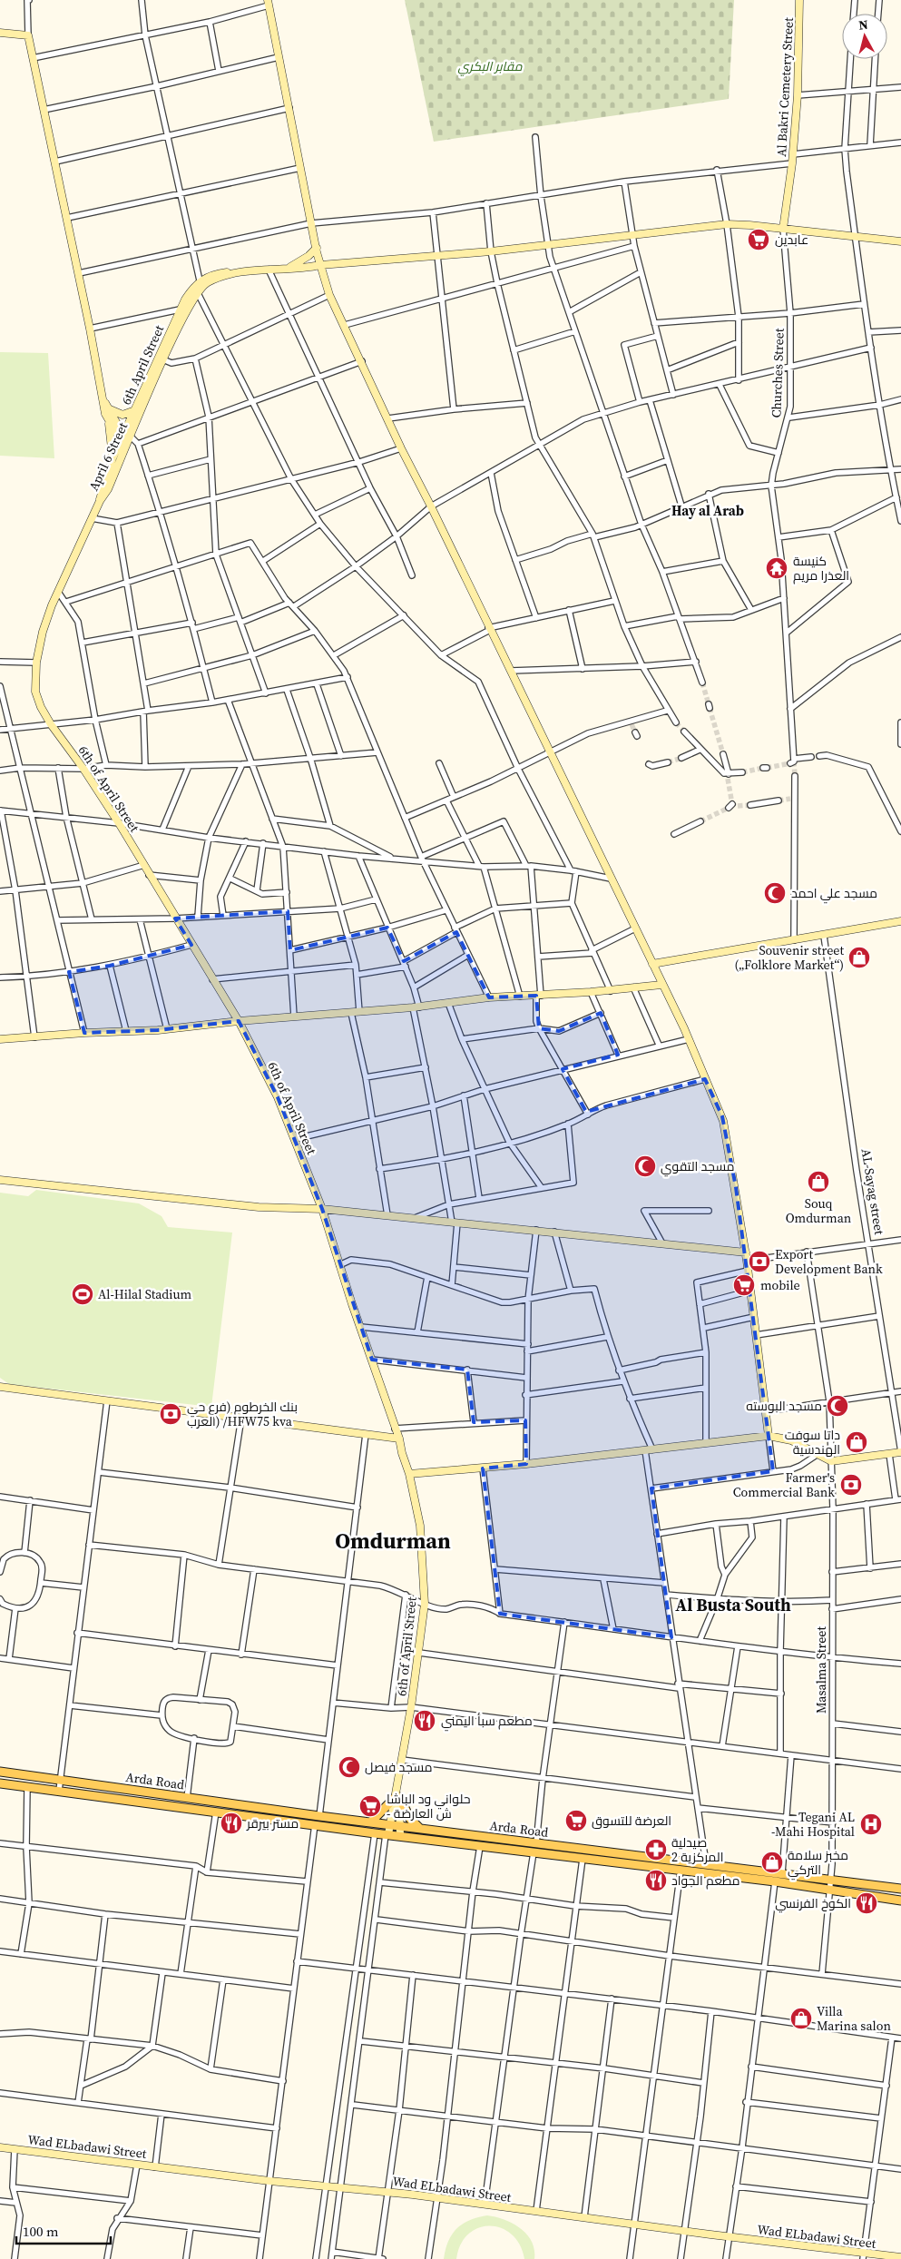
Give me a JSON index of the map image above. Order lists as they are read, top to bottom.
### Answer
{
  "streets": {
    "main road": ["Arda Road"],
    "street": [
      "Al Bakri Cemetery Street",
      "6th April Street",
      "Churches Street",
      "April 6 Street",
      "6th of April Street",
      "AL-Sayag street",
      "Masalma Street",
      "Wad ELbadawi Street"
    ]
  },
  "crossings": [
    ["Al Bakri Cemetery Street", "Churches Street"],
    ["6th April Street", "April 6 Street"],
    ["6th April Street", "6th of April Street"],
    ["April 6 Street", "6th of April Street"],
    ["6th of April Street", "Arda Road"],
    ["Masalma Street", "Arda Road"]
  ],
  "districts": ["Hay al Arab", "Omdurman", "Al Busta South"],
  "parks": ["مقابر البكري"],
  "places": {
    "supermarket": [
      "عابدين",
      "mobile",
      "حلواني ود الباشا - ش العارضة",
      "العرضة للتسوق"
    ],
    "temple": ["كنيسة العذرا مريم"],
    "mosque": [
      "مسجد علي احمد",
      "مسجد التقوي",
      "مسجد البوسته",
      "مسجد فيصل"
    ],
    "shop": [
      "Souvenir street („Folklore Market“)",
      "Souq Omdurman",
      "داتا سوفت الهندسية",
      "مخبز سلامة التركي",
      "Villa Marina salon"
    ],
    "bank": ["Export Development Bank", "بنك الخرطوم (فرع حي العرب) /HFW75 kva", "Farmer's Commercial Bank"],
    "sports": ["Al-Hilal Stadium"],
    "restaurant": [
      "مطعم سبأ اليمني",
      "مستر بيرقر",
      "مطعم الجواد",
      "الكوخ الفرنسي"
    ],
    "hospital": ["Tegani AL -Mahi Hospital"],
    "pharmacy": ["صيدلية المركزية 2"]
  },
  "scale_bar": "100 m",
  "north": "top"
}
